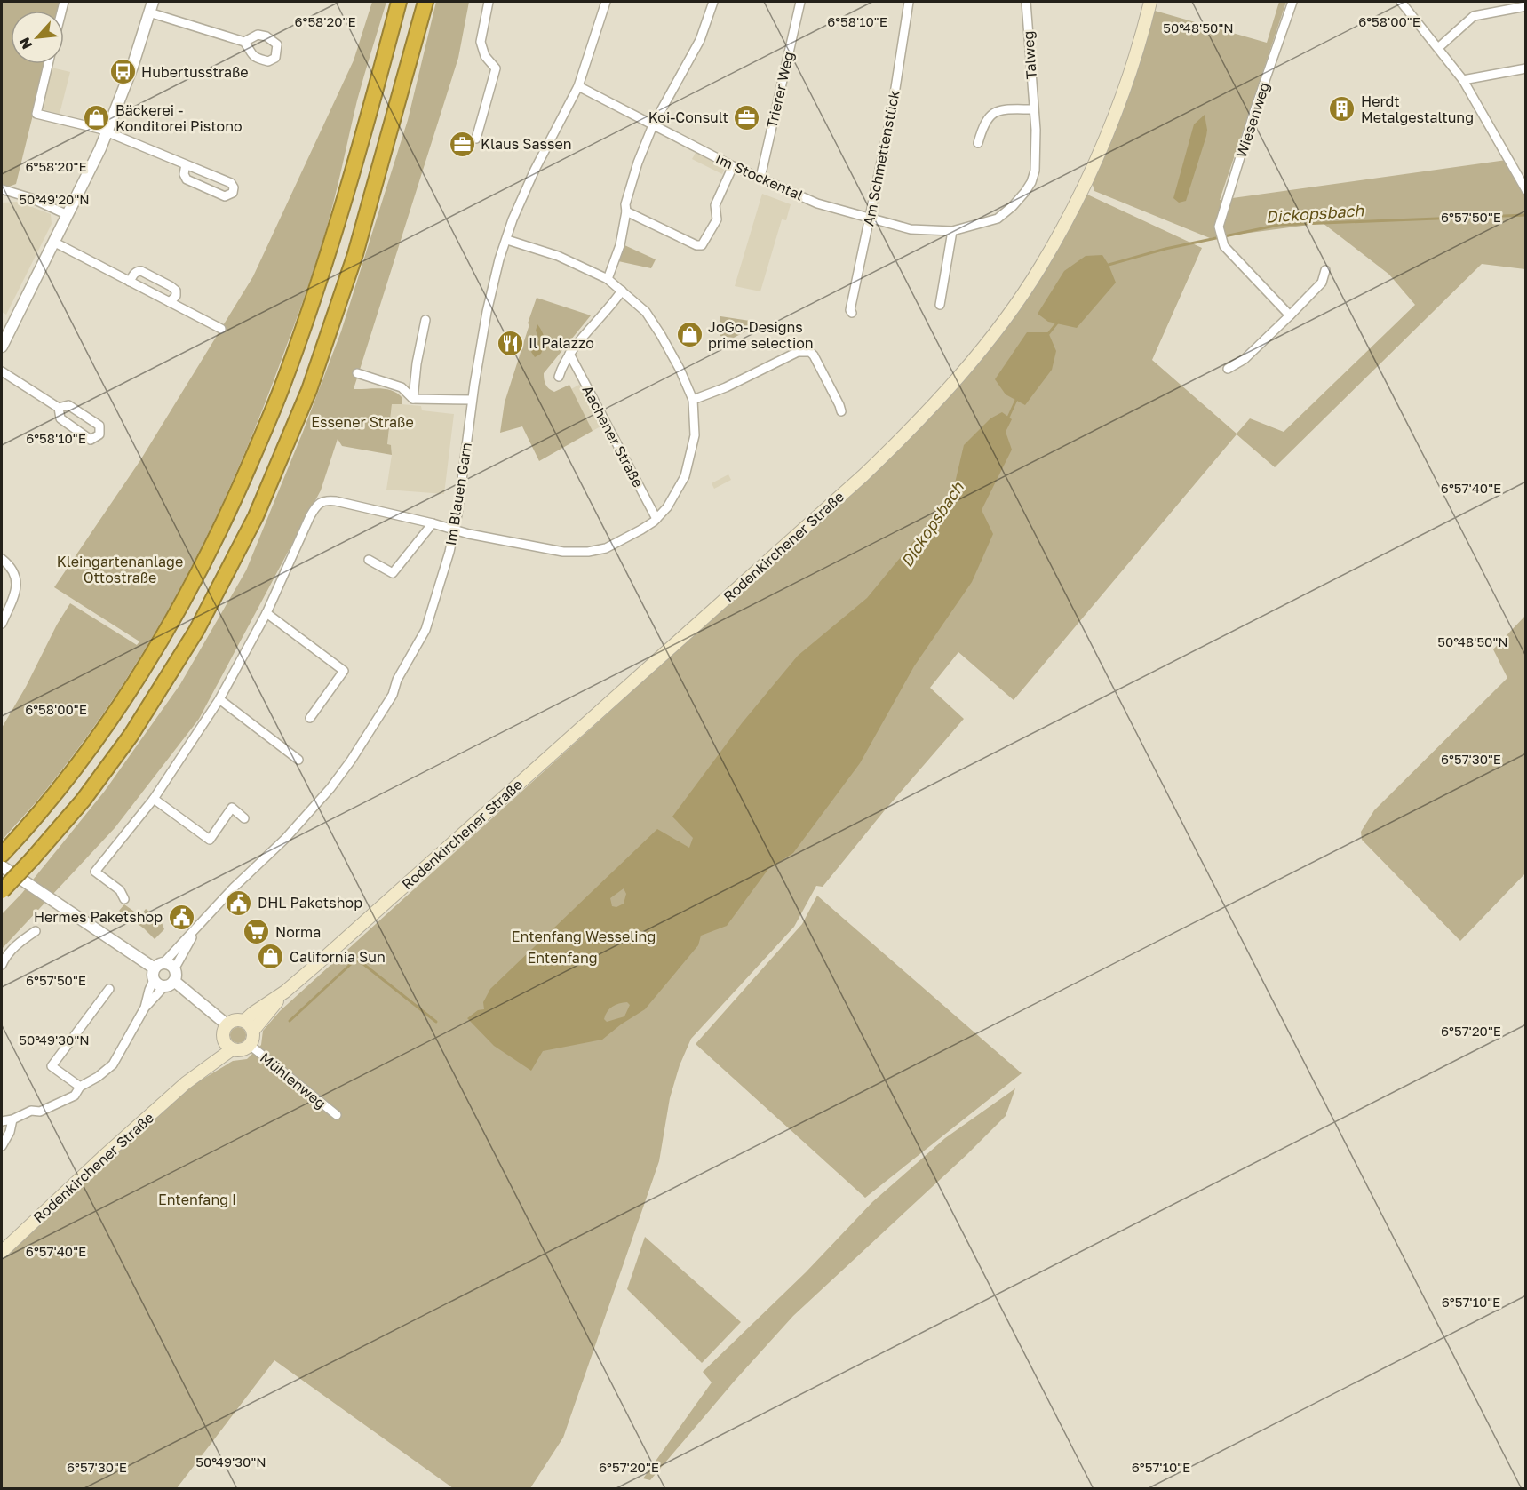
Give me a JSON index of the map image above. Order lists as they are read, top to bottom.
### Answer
{
  "streets": {
    "main road": ["Rodenkirchener Straße"],
    "street": [
      "Talweg",
      "Trierer Weg",
      "Wiesenweg",
      "Am Schmettenstück",
      "Im Stockental",
      "Aachener Straße",
      "Im Blauen Garn",
      "Mühlenweg"
    ]
  },
  "crossings": [
    ["Talweg", "Im Stockental"],
    ["Trierer Weg", "Im Stockental"],
    ["Am Schmettenstück", "Im Stockental"],
    ["Im Stockental", "Im Blauen Garn"],
    ["Rodenkirchener Straße", "Mühlenweg"]
  ],
  "water": ["Dickopsbach"],
  "parks": [
    "Essener Straße",
    "Kleingartenanlage Ottostraße",
    "Entenfang Wesseling",
    "Entenfang",
    "Entenfang I"
  ],
  "places": {
    "bus stop": ["Hubertusstraße"],
    "building": ["Herdt Metalgestaltung"],
    "office": ["Koi-Consult", "Klaus Sassen"],
    "shop": ["Bäckerei - Konditorei Pistono", "JoGo-Designs prime selection", "California Sun"],
    "restaurant": ["Il Palazzo"],
    "public building": ["DHL Paketshop", "Hermes Paketshop"],
    "supermarket": ["Norma"]
  },
  "north": "bottom left",
  "coordinates": [
    "6°58'20\"E",
    "6°58'10\"E",
    "6°58'00\"E",
    "50°48'50\"N",
    "50°49'20\"N",
    "6°57'50\"E",
    "6°57'40\"E",
    "6°57'30\"E",
    "6°57'20\"E",
    "50°49'30\"N",
    "6°57'10\"E"
  ]
}
